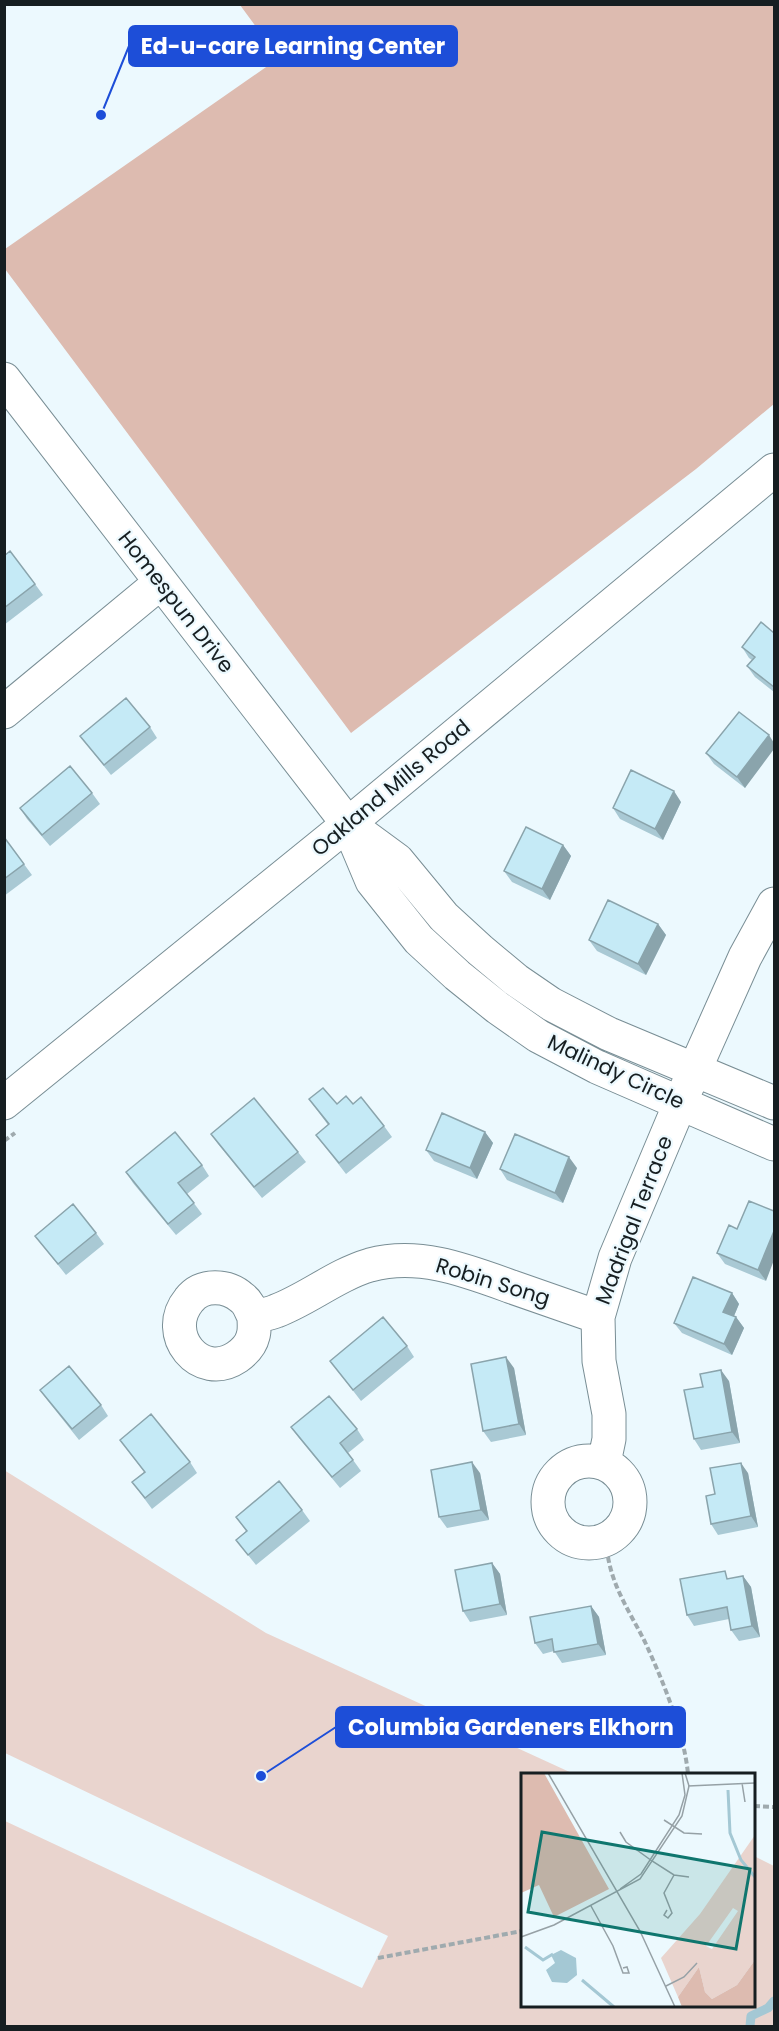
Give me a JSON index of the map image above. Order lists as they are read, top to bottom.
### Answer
{
  "streets": {
    "street": [
      "Homespun Drive",
      "Oakland Mills Road",
      "Malindy Circle",
      "Madrigal Terrace",
      "Robin Song"
    ]
  },
  "crossings": [
    ["Homespun Drive", "Oakland Mills Road"],
    ["Homespun Drive", "Malindy Circle"],
    ["Oakland Mills Road", "Malindy Circle"],
    ["Malindy Circle", "Madrigal Terrace"],
    ["Madrigal Terrace", "Robin Song"]
  ],
  "places": ["Ed-u-care Learning Center", "Columbia Gardeners Elkhorn"]
}
